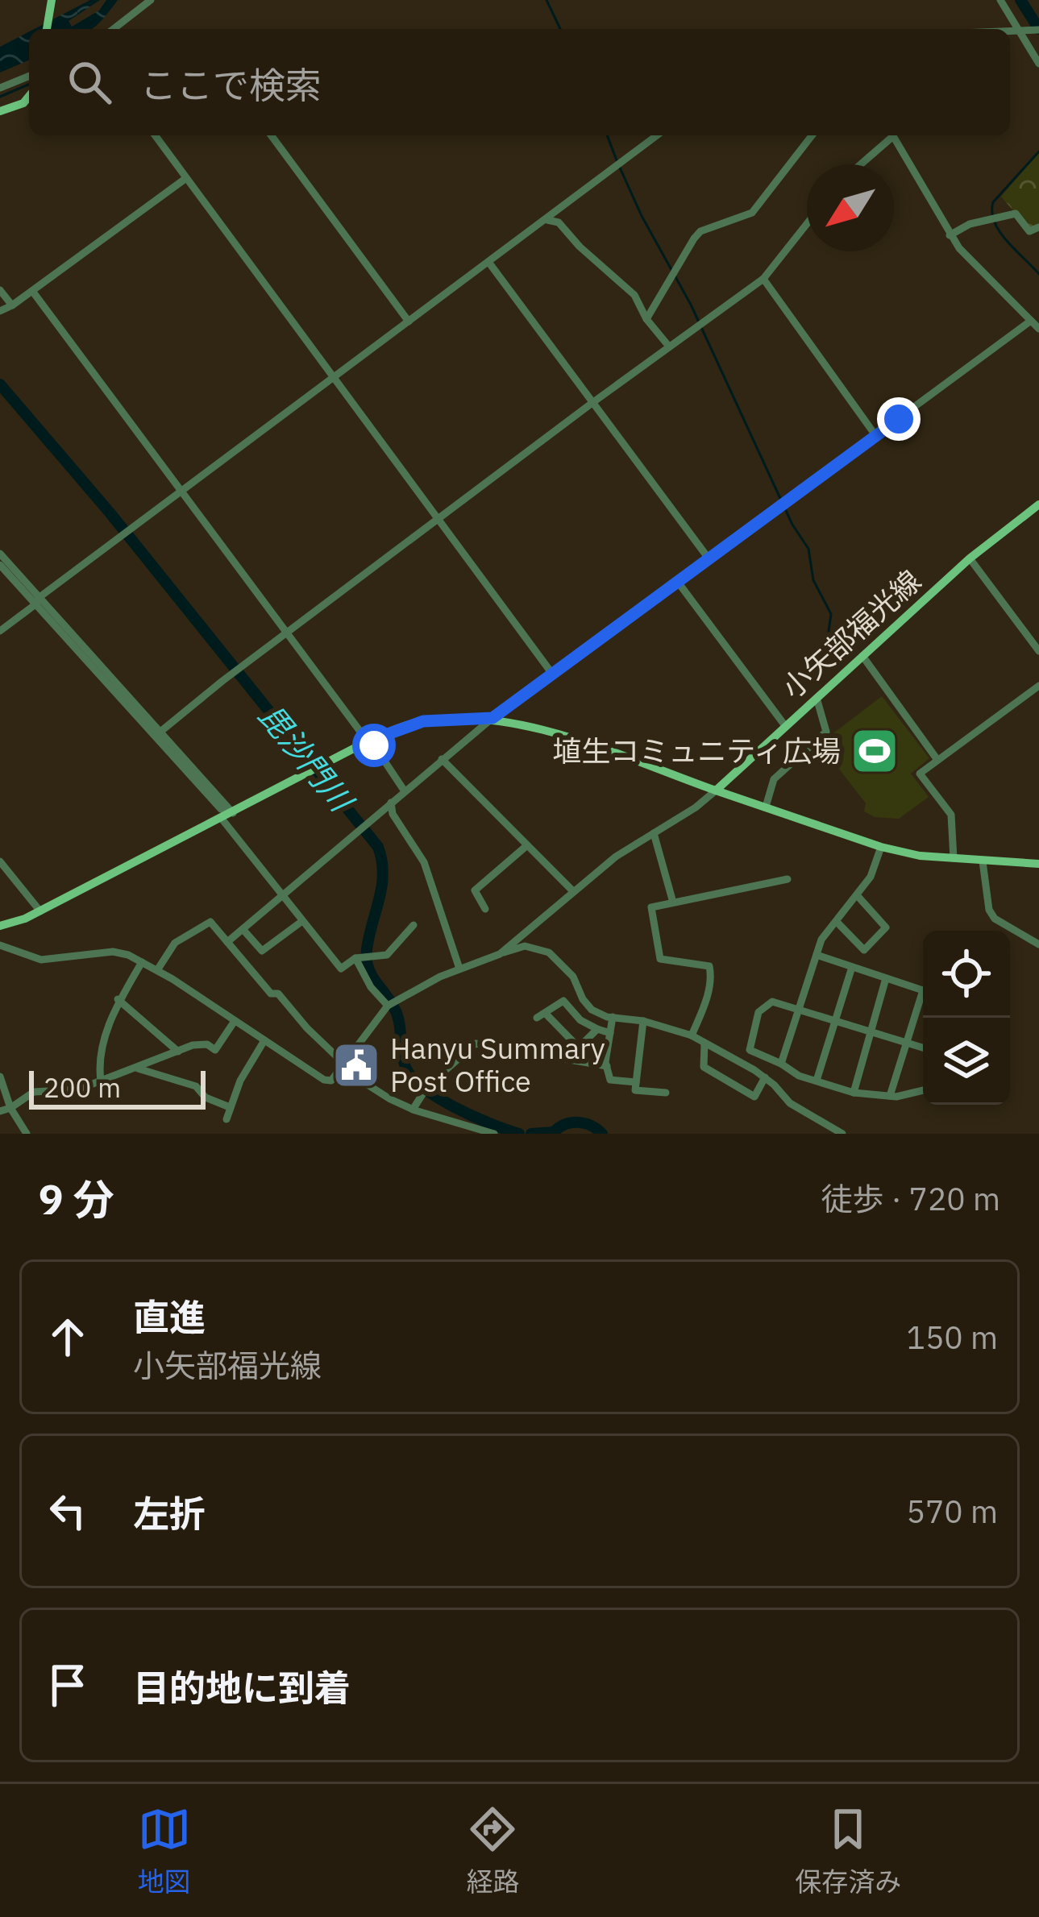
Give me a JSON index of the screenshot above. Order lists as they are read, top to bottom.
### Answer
{
  "streets": {
    "main road": ["小矢部福光線"]
  },
  "water": ["毘沙門川"],
  "places": {
    "sports": ["埴生コミュニティ広場"],
    "public building": ["Hanyu Summary Post Office"]
  },
  "scale_bar": "200 m",
  "north": "bottom left",
  "page": {
    "search": "ここで検索",
    "scale": "200 m",
    "heading": ["9 分", "徒歩 · 720 m"],
    "list": [
      ["直進", "小矢部福光線", "150 m"],
      ["左折", "570 m"],
      "目的地に到着"
    ],
    "nav": ["地図", "経路", "保存済み"]
  }
}
